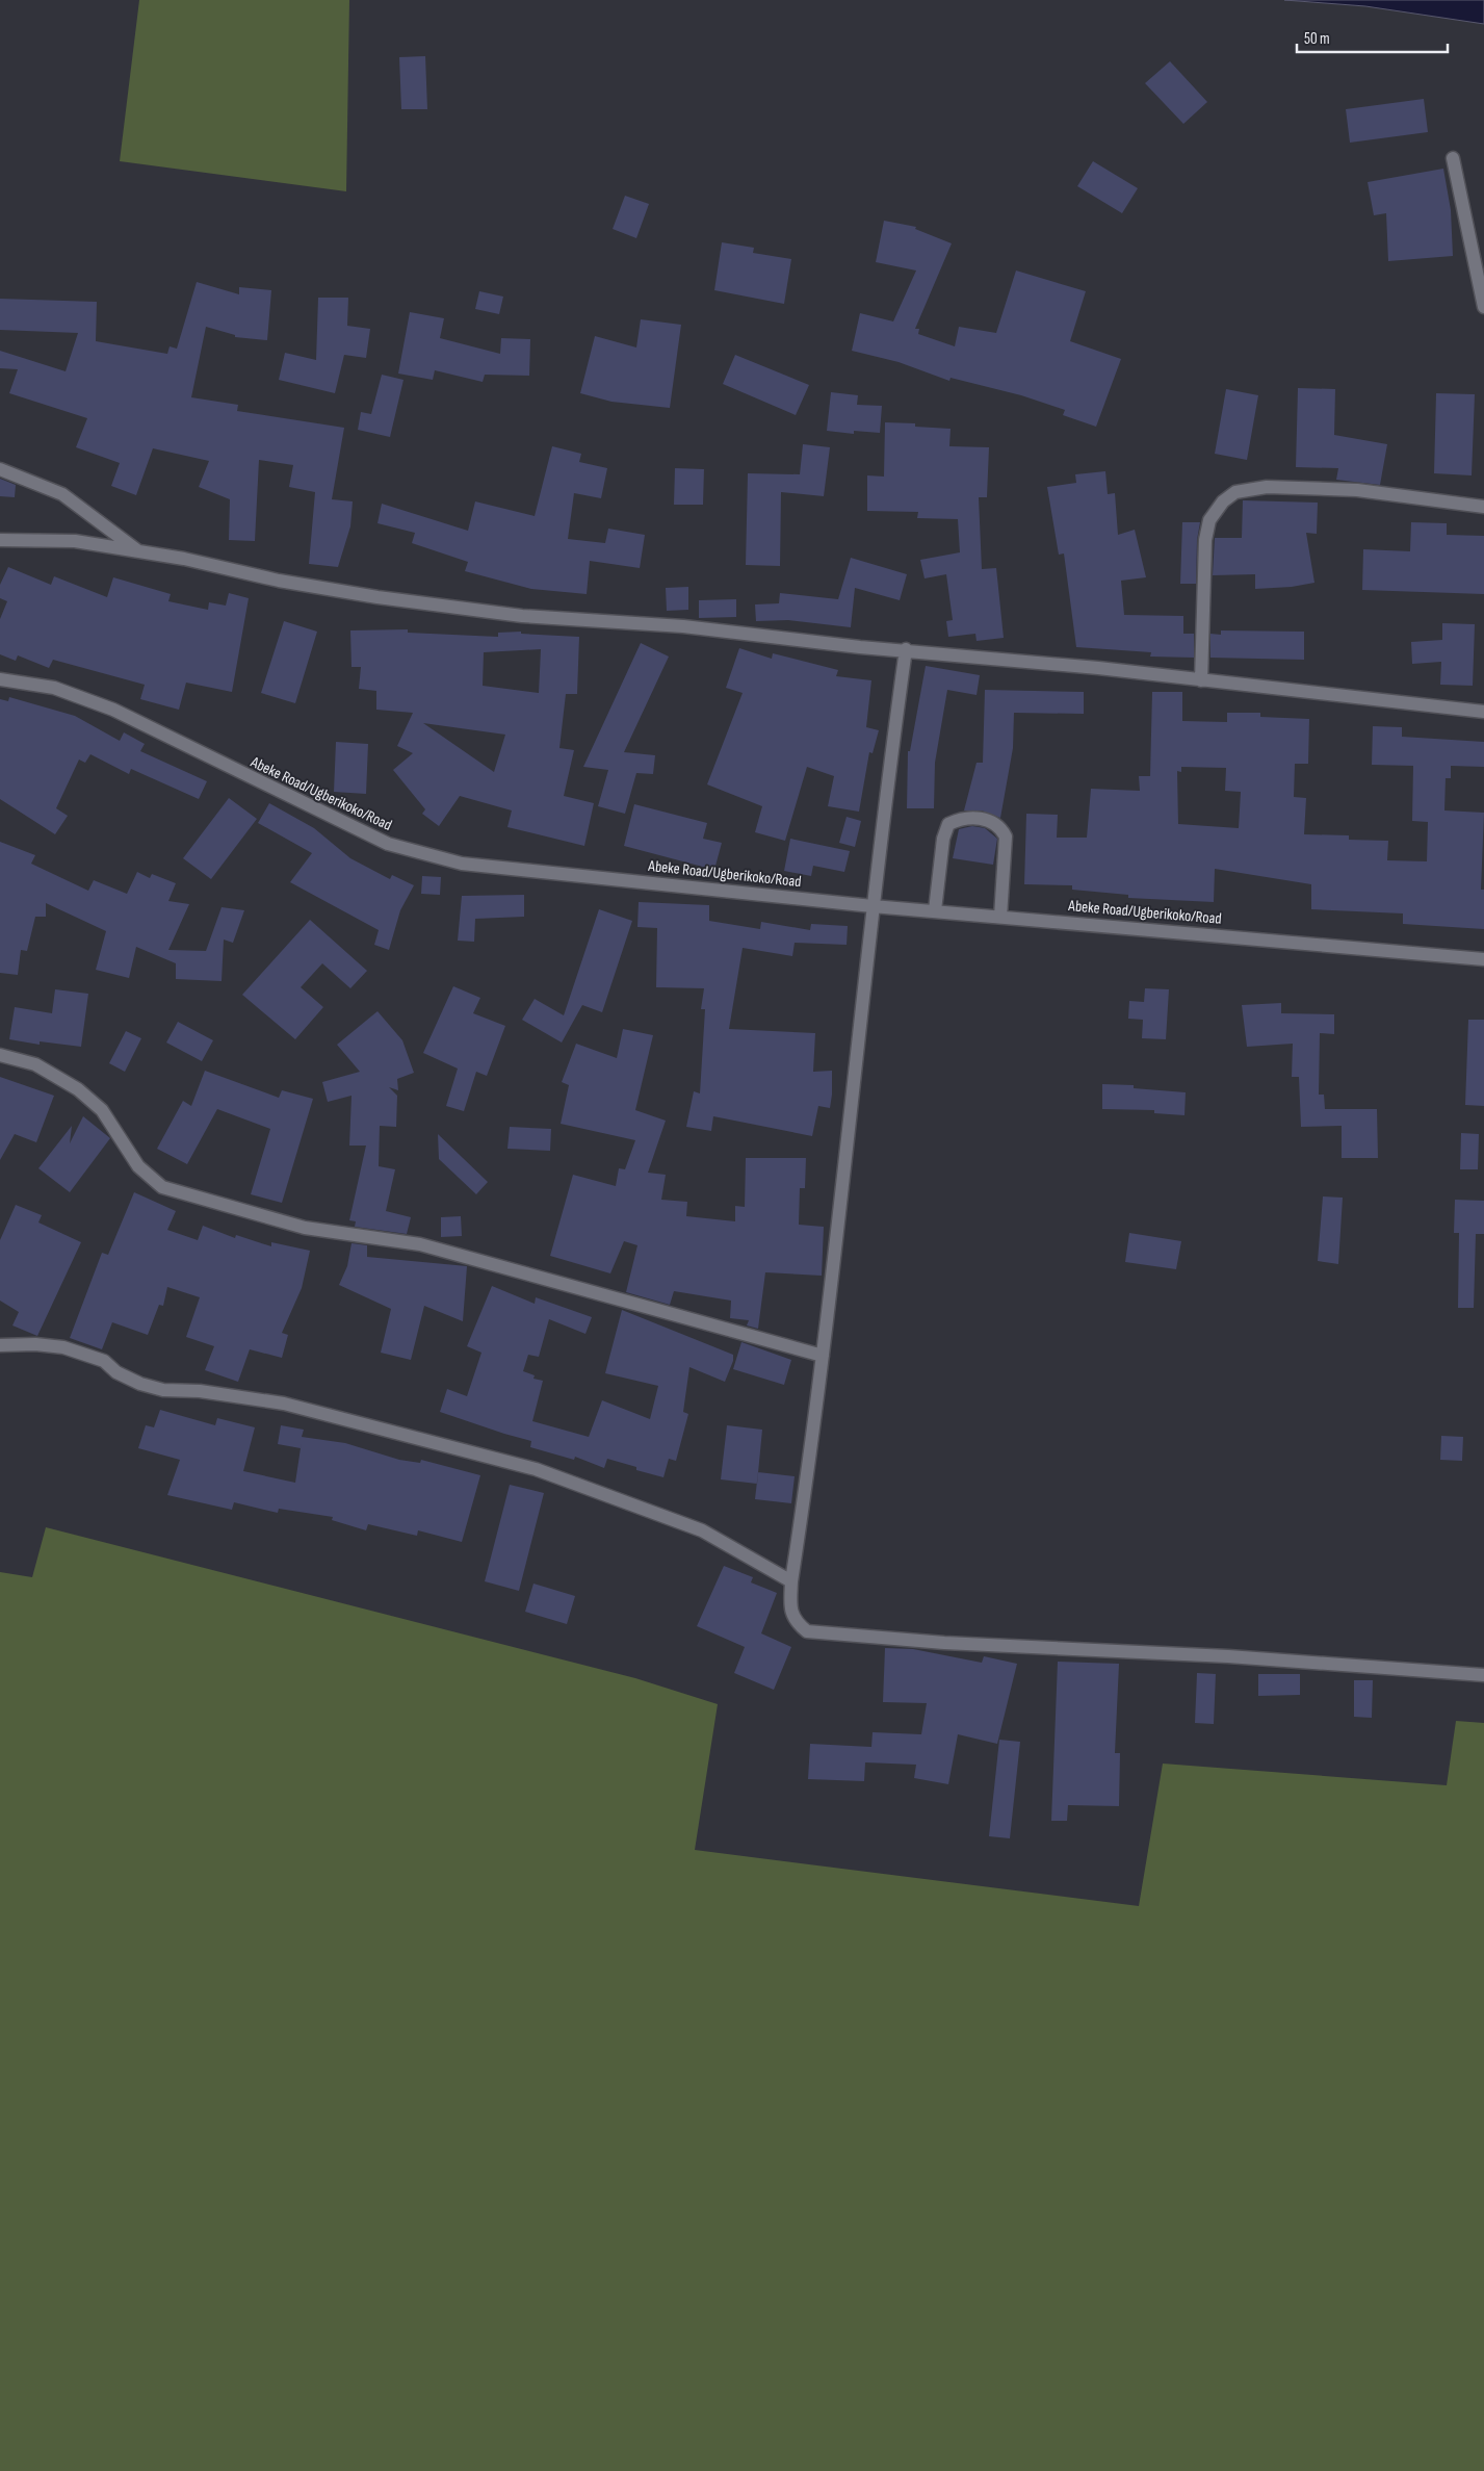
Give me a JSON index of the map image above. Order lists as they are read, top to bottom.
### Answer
{
  "streets": {
    "street": ["Abeke Road/Ugberikoko/Road"]
  },
  "scale_bar": "50 m"
}
